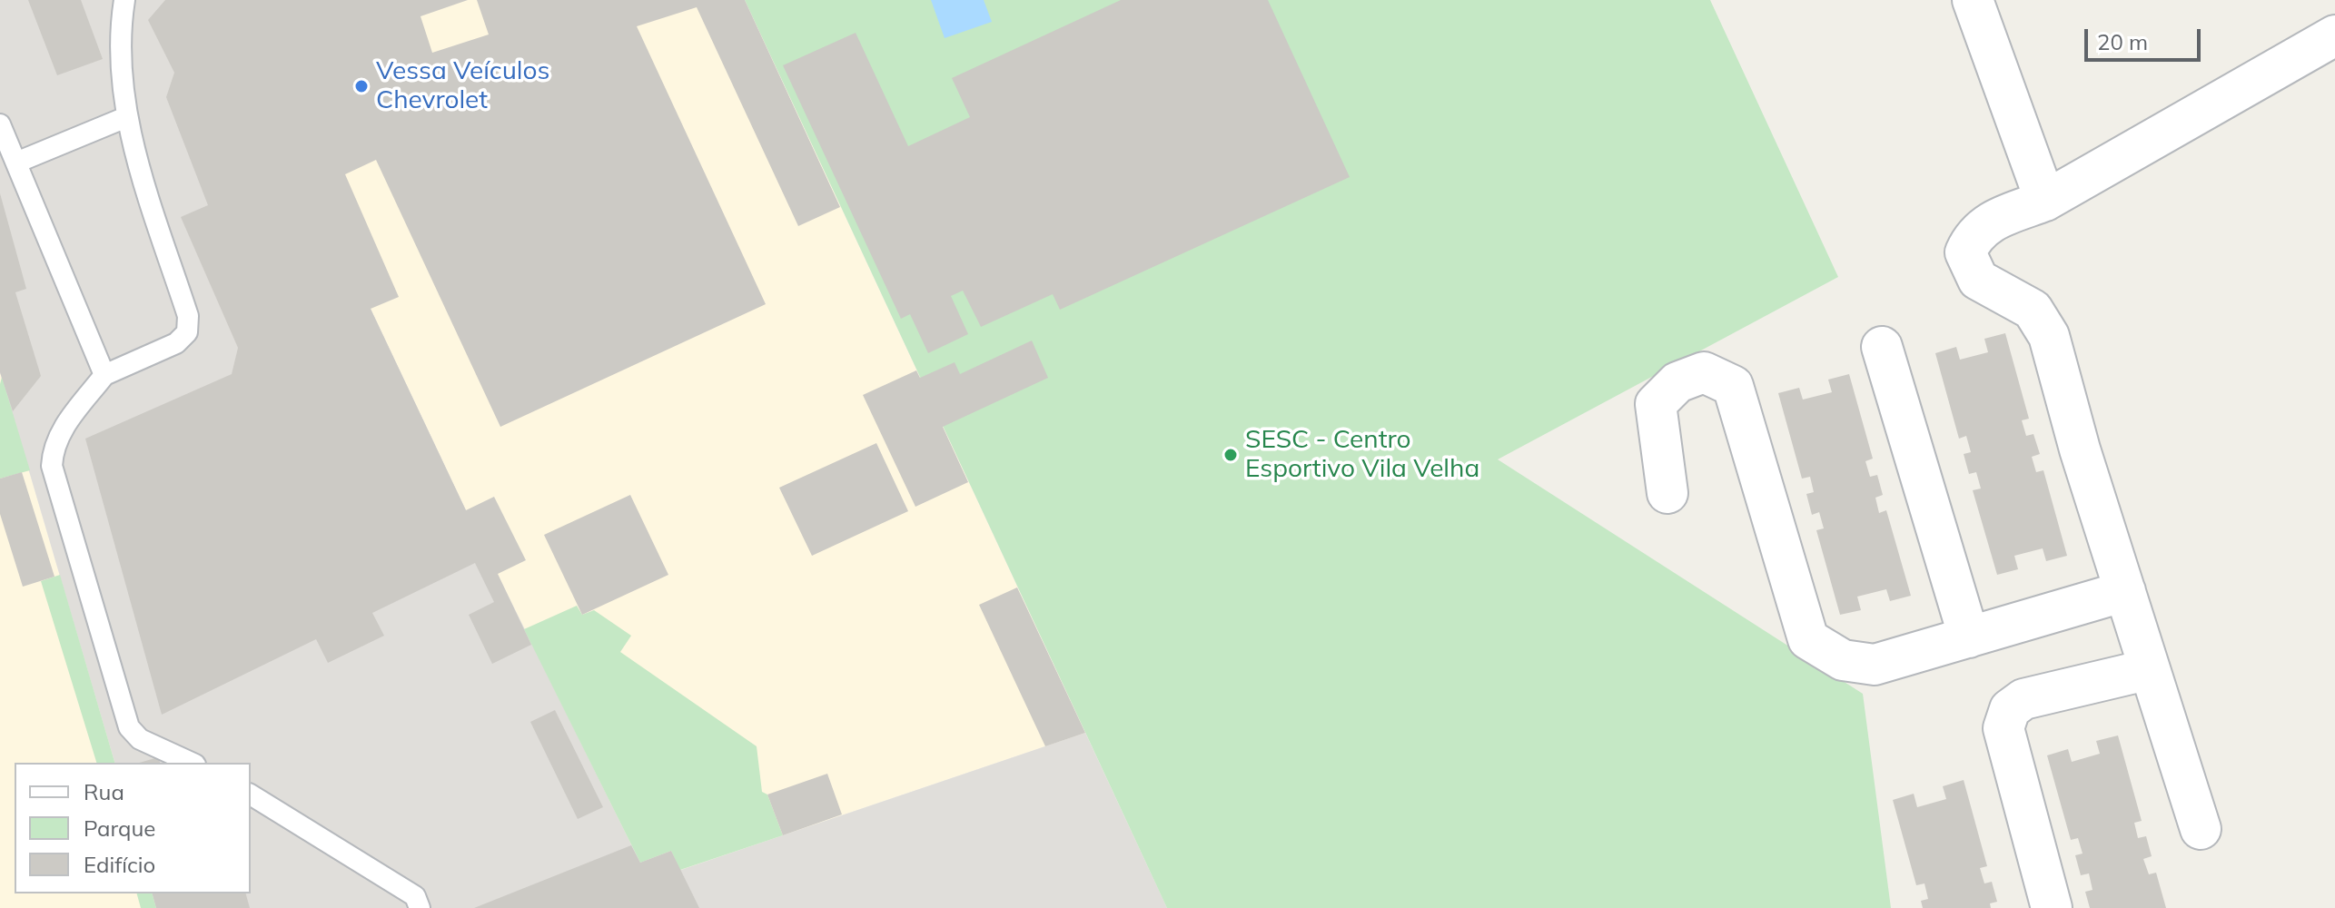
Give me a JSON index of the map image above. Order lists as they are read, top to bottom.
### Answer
{
  "places": ["Vessa Veículos Chevrolet", "SESC - Centro Esportivo Vila Velha"],
  "legend": ["Rua", "Parque", "Edifício"],
  "scale_bar": "20 m"
}
